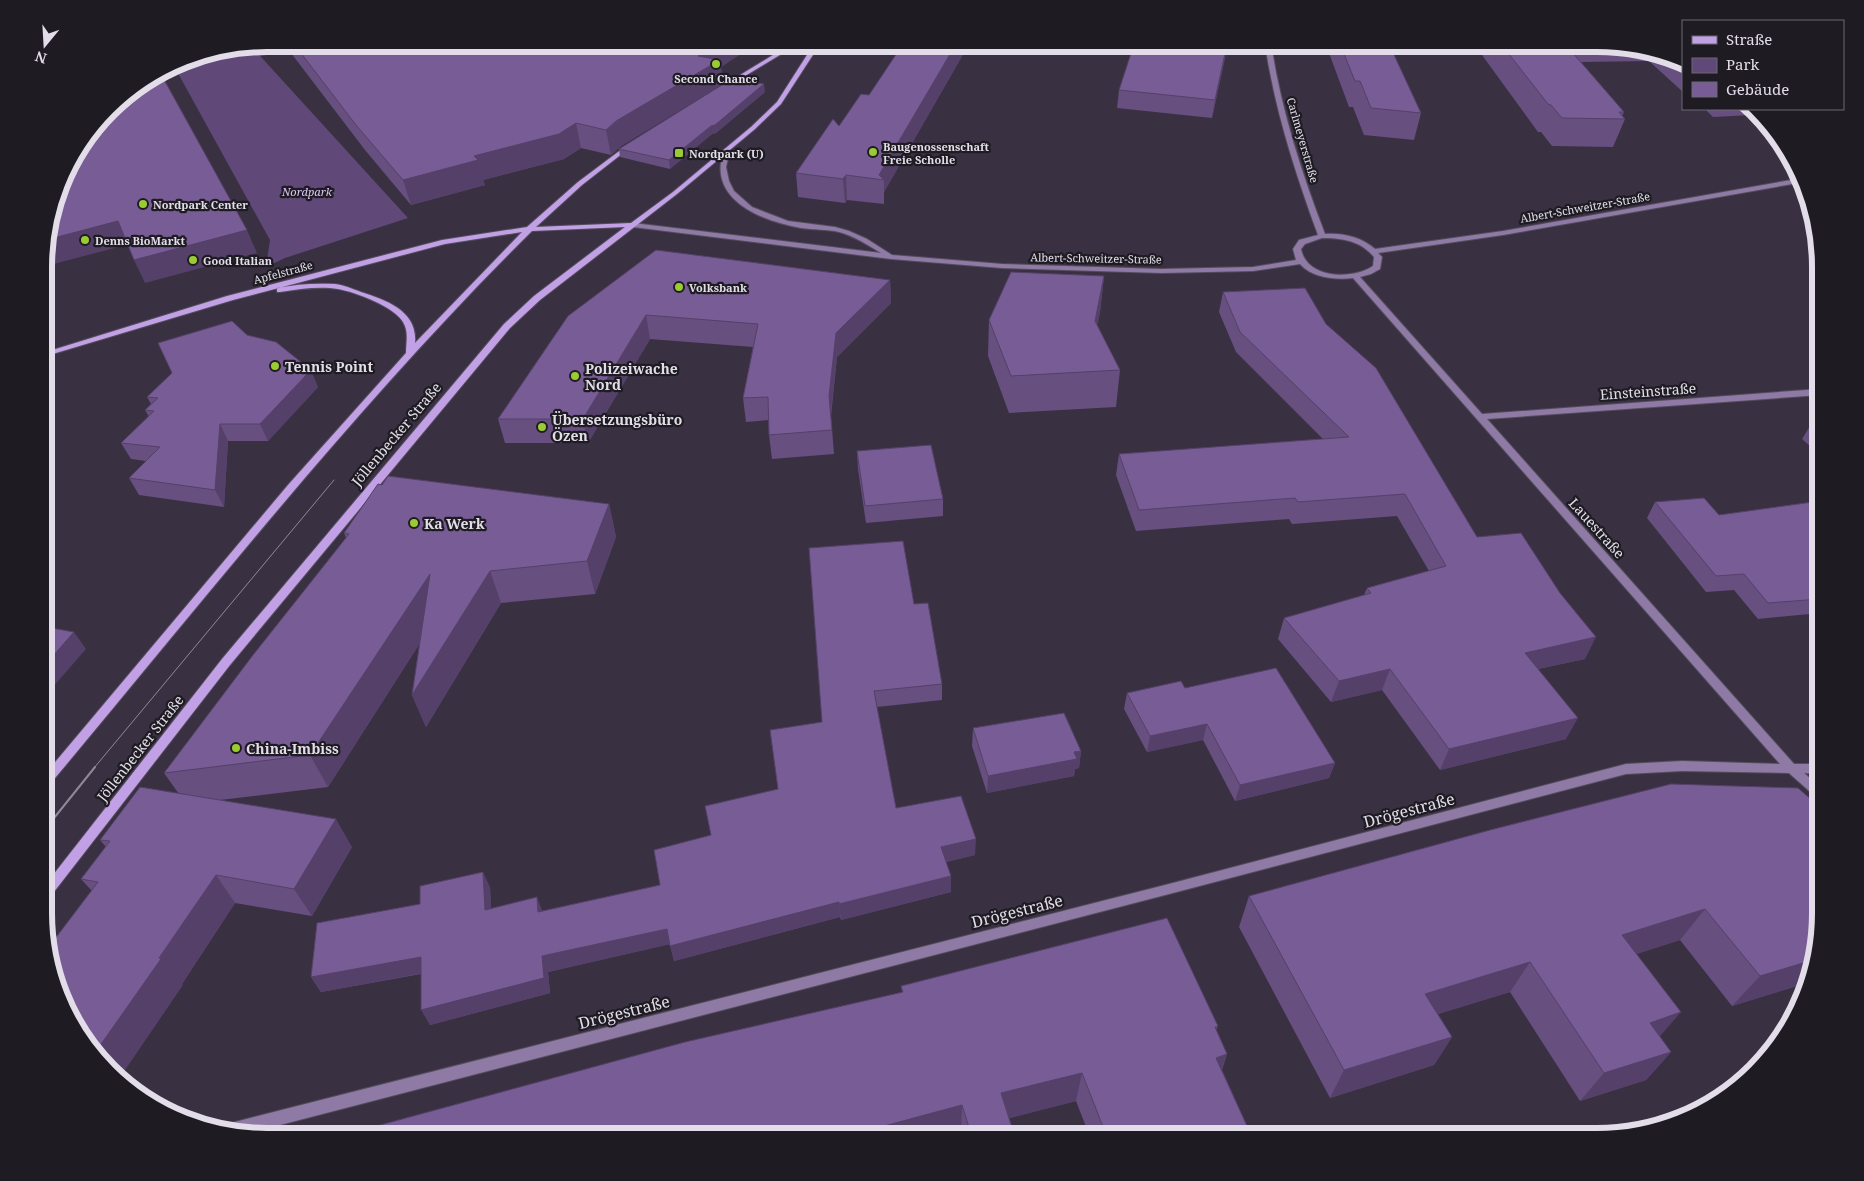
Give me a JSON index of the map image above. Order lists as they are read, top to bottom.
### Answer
{
  "streets": {
    "main road": ["Apfelstraße", "Jöllenbecker Straße"],
    "street": [
      "Carlmeyerstraße",
      "Albert-Schweitzer-Straße",
      "Einsteinstraße",
      "Lauestraße",
      "Drögestraße"
    ]
  },
  "crossings": [
    ["Albert-Schweitzer-Straße", "Apfelstraße"],
    ["Albert-Schweitzer-Straße", "Jöllenbecker Straße"],
    ["Apfelstraße", "Jöllenbecker Straße"],
    ["Einsteinstraße", "Lauestraße"],
    ["Lauestraße", "Drögestraße"]
  ],
  "parks": ["Nordpark"],
  "places": {
    "other": [
      "Second Chance",
      "Baugenossenschaft Freie Scholle",
      "Nordpark Center",
      "Denns BioMarkt",
      "Good Italian",
      "Volksbank",
      "Tennis Point",
      "Polizeiwache Nord",
      "Übersetzungsbüro Özen",
      "Ka Werk",
      "China-Imbiss"
    ],
    "transit": ["Nordpark (U)"]
  },
  "legend": ["Straße", "Park", "Gebäude"],
  "north": "bottom"
}
